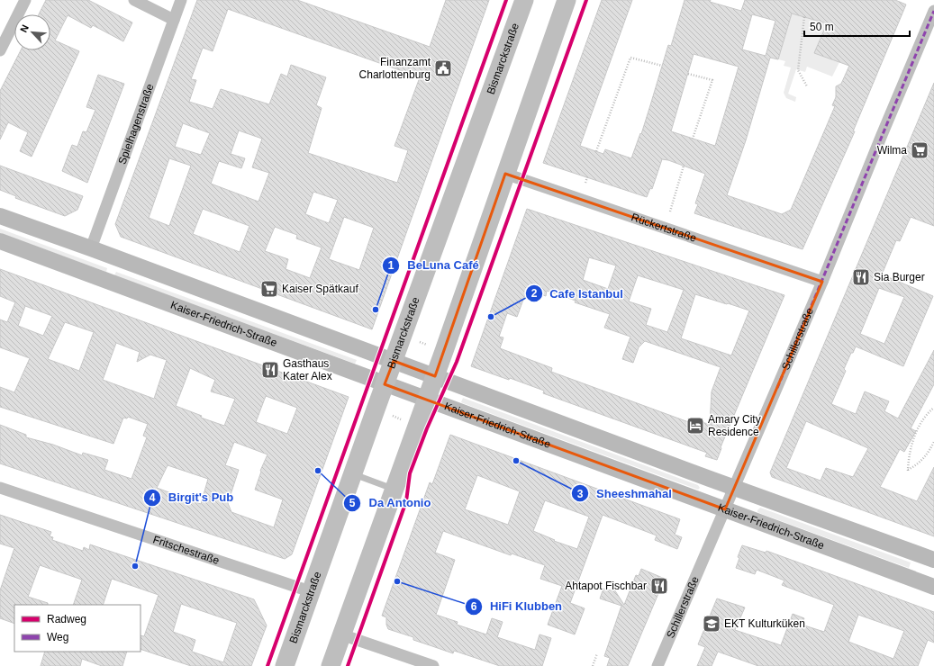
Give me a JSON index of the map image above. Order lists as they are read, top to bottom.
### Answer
{
  "streets": {
    "main road": ["Bismarckstraße", "Kaiser-Friedrich-Straße"],
    "street": [
      "Spielhagenstraße",
      "Rückertstraße",
      "Schillerstraße",
      "Fritschestraße"
    ]
  },
  "crossings": [
    ["Bismarckstraße", "Kaiser-Friedrich-Straße"],
    ["Bismarckstraße", "Fritschestraße"],
    ["Rückertstraße", "Schillerstraße"],
    ["Kaiser-Friedrich-Straße", "Schillerstraße"]
  ],
  "places": {
    "public building": ["Finanzamt Charlottenburg"],
    "supermarket": ["Wilma", "Kaiser Spätkauf"],
    "restaurant": ["Sia Burger", "Gasthaus Kater Alex", "Ahtapot Fischbar"],
    "other": [
      "BeLuna Café",
      "Cafe Istanbul",
      "Sheeshmahal",
      "Da Antonio",
      "Birgit's Pub",
      "HiFi Klubben"
    ],
    "hotel": ["Amary City Residence"],
    "school or university": ["EKT Kulturküken"]
  },
  "legend": ["Radweg", "Weg"],
  "scale_bar": "50 m",
  "north": "top left"
}
